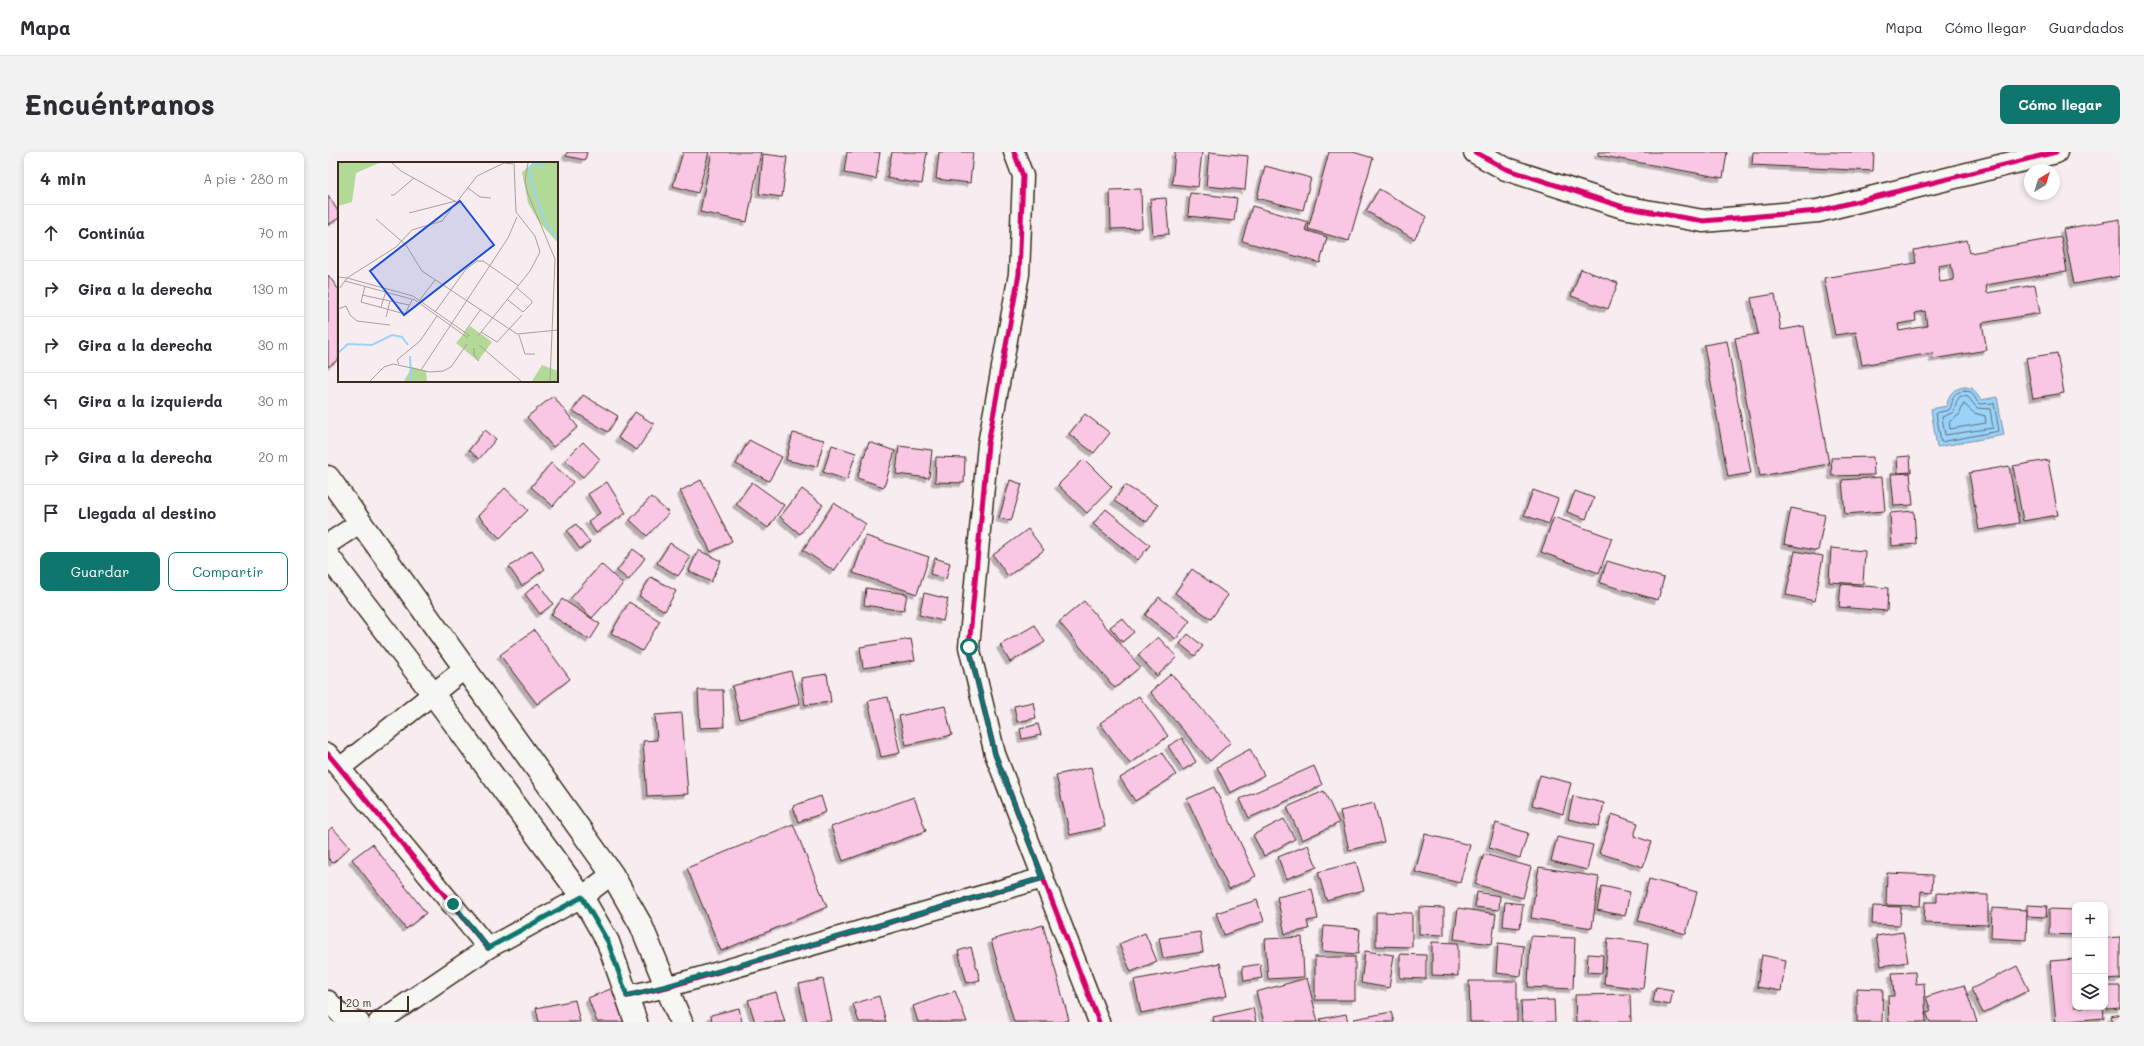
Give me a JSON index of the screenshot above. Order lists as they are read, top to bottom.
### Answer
{
  "scale_bar": "20 m",
  "north": "top right",
  "page": {
    "header": "Mapa",
    "nav": ["Mapa", "Cómo llegar", "Guardados"],
    "buttons": [
      "Cómo llegar",
      ["Guardar", "Compartir"]
    ],
    "title": "Encuéntranos",
    "heading": ["4 min", "A pie · 280 m"],
    "list": [
      ["Continúa", "70 m"],
      ["Gira a la derecha", "130 m"],
      ["Gira a la derecha", "30 m"],
      ["Gira a la izquierda", "30 m"],
      ["Gira a la derecha", "20 m"],
      "Llegada al destino"
    ],
    "map_buttons": ["+", "−"],
    "scale": "20 m"
  }
}
